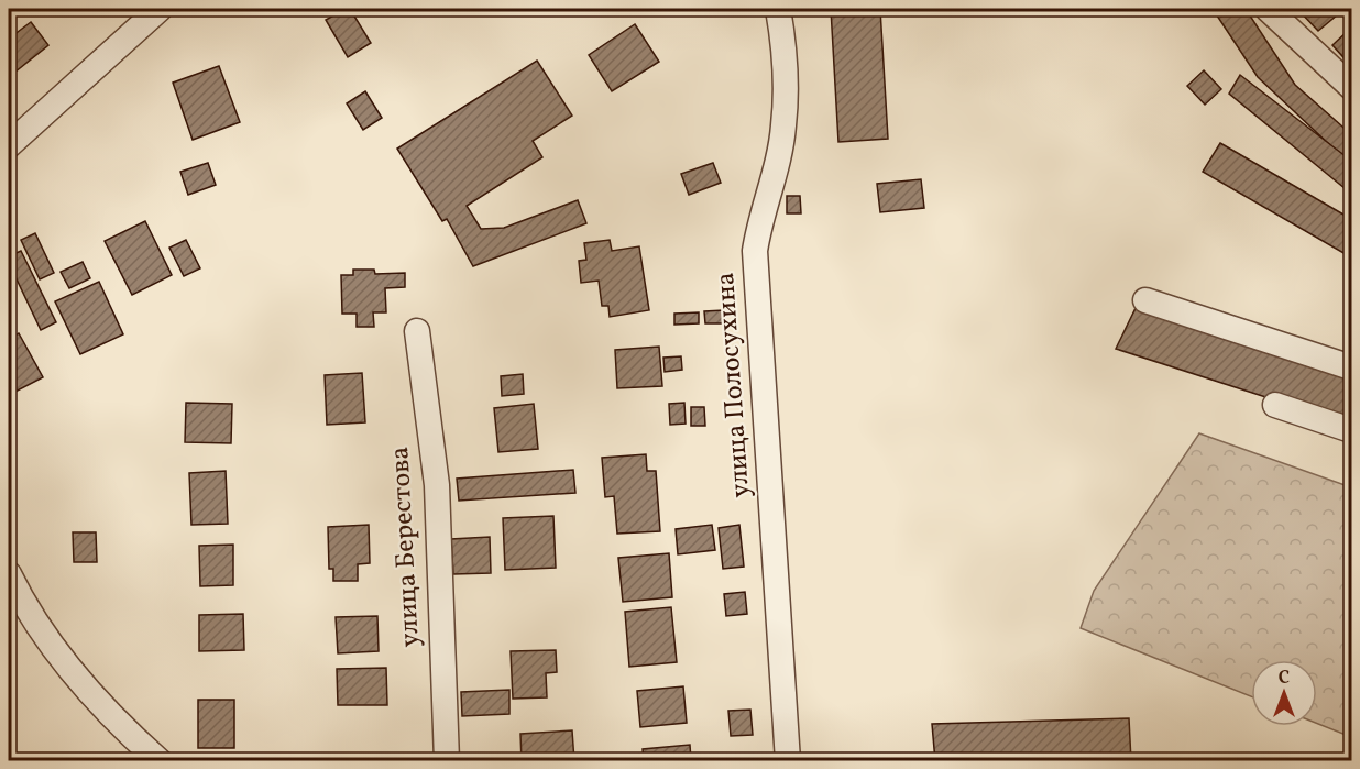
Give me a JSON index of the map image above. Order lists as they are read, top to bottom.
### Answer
{
  "streets": {
    "street": ["улица Полосухина", "улица Берестова"]
  },
  "north": "top"
}
